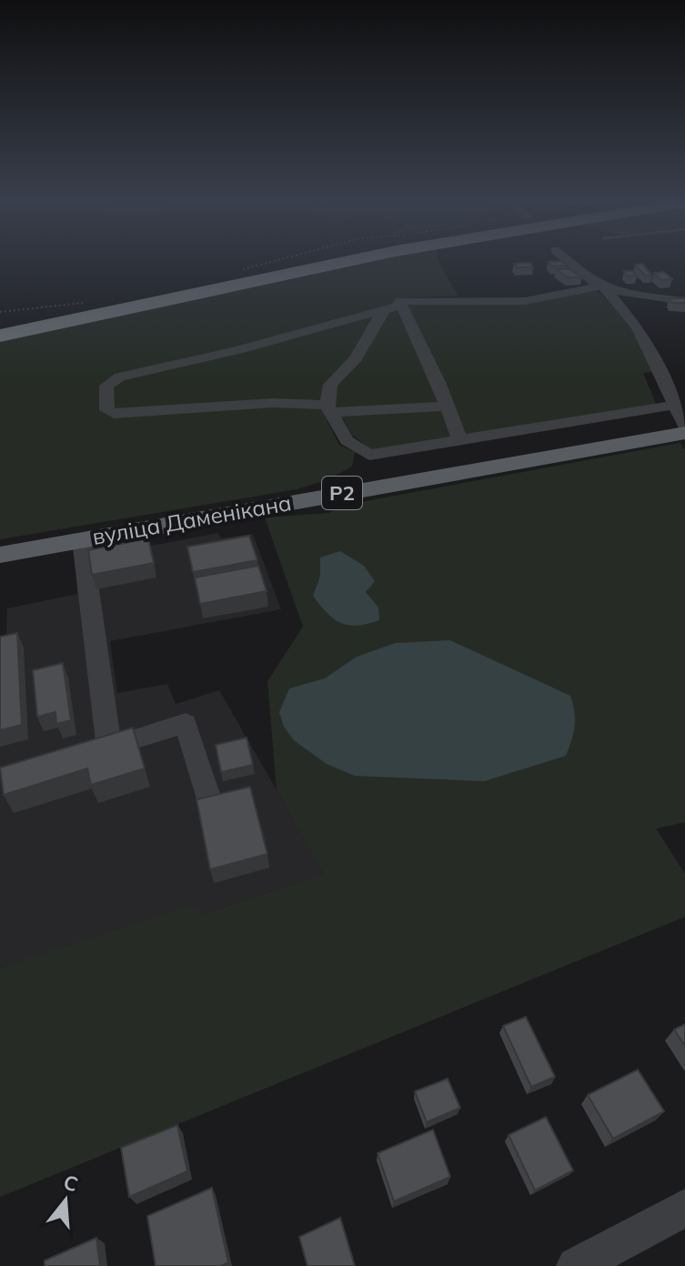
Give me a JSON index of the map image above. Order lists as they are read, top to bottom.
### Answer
{
  "streets": {
    "main road": ["Р2", "вуліца Даменікана"]
  },
  "north": "top"
}
